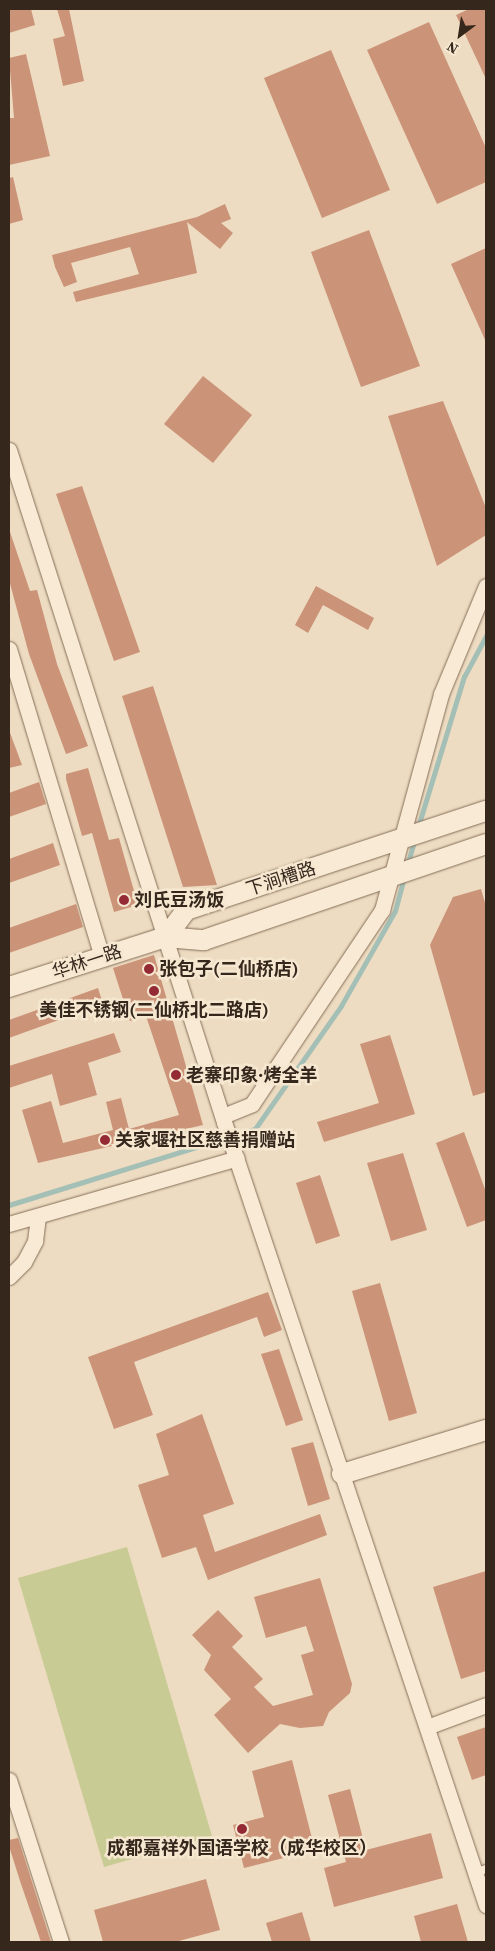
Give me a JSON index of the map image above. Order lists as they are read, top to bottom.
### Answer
{
  "streets": {
    "street": ["下涧槽路", "华林一路"]
  },
  "crossings": [
    ["下涧槽路", "华林一路"]
  ],
  "places": [
    "刘氏豆汤饭",
    "张包子(二仙桥店)",
    "美佳不锈钢(二仙桥北二路店)",
    "老寨印象·烤全羊",
    "关家堰社区慈善捐赠站",
    "成都嘉祥外国语学校（成华校区）"
  ],
  "north": "bottom left"
}
